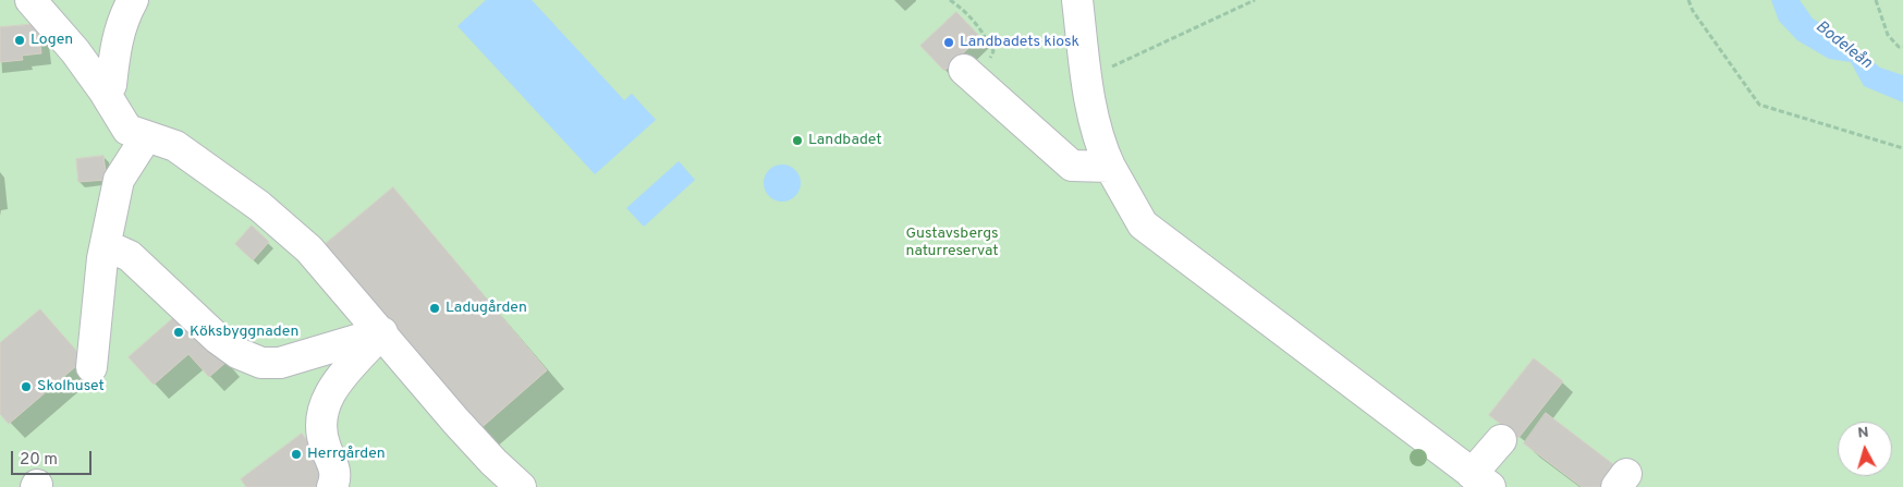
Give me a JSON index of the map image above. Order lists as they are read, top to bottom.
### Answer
{
  "water": ["Bodeleån"],
  "parks": ["Gustavsbergs naturreservat"],
  "places": [
    "Logen",
    "Landbadets kiosk",
    "Landbadet",
    "Ladugården",
    "Köksbyggnaden",
    "Skolhuset",
    "Herrgården"
  ],
  "scale_bar": "20 m",
  "north": "top"
}
